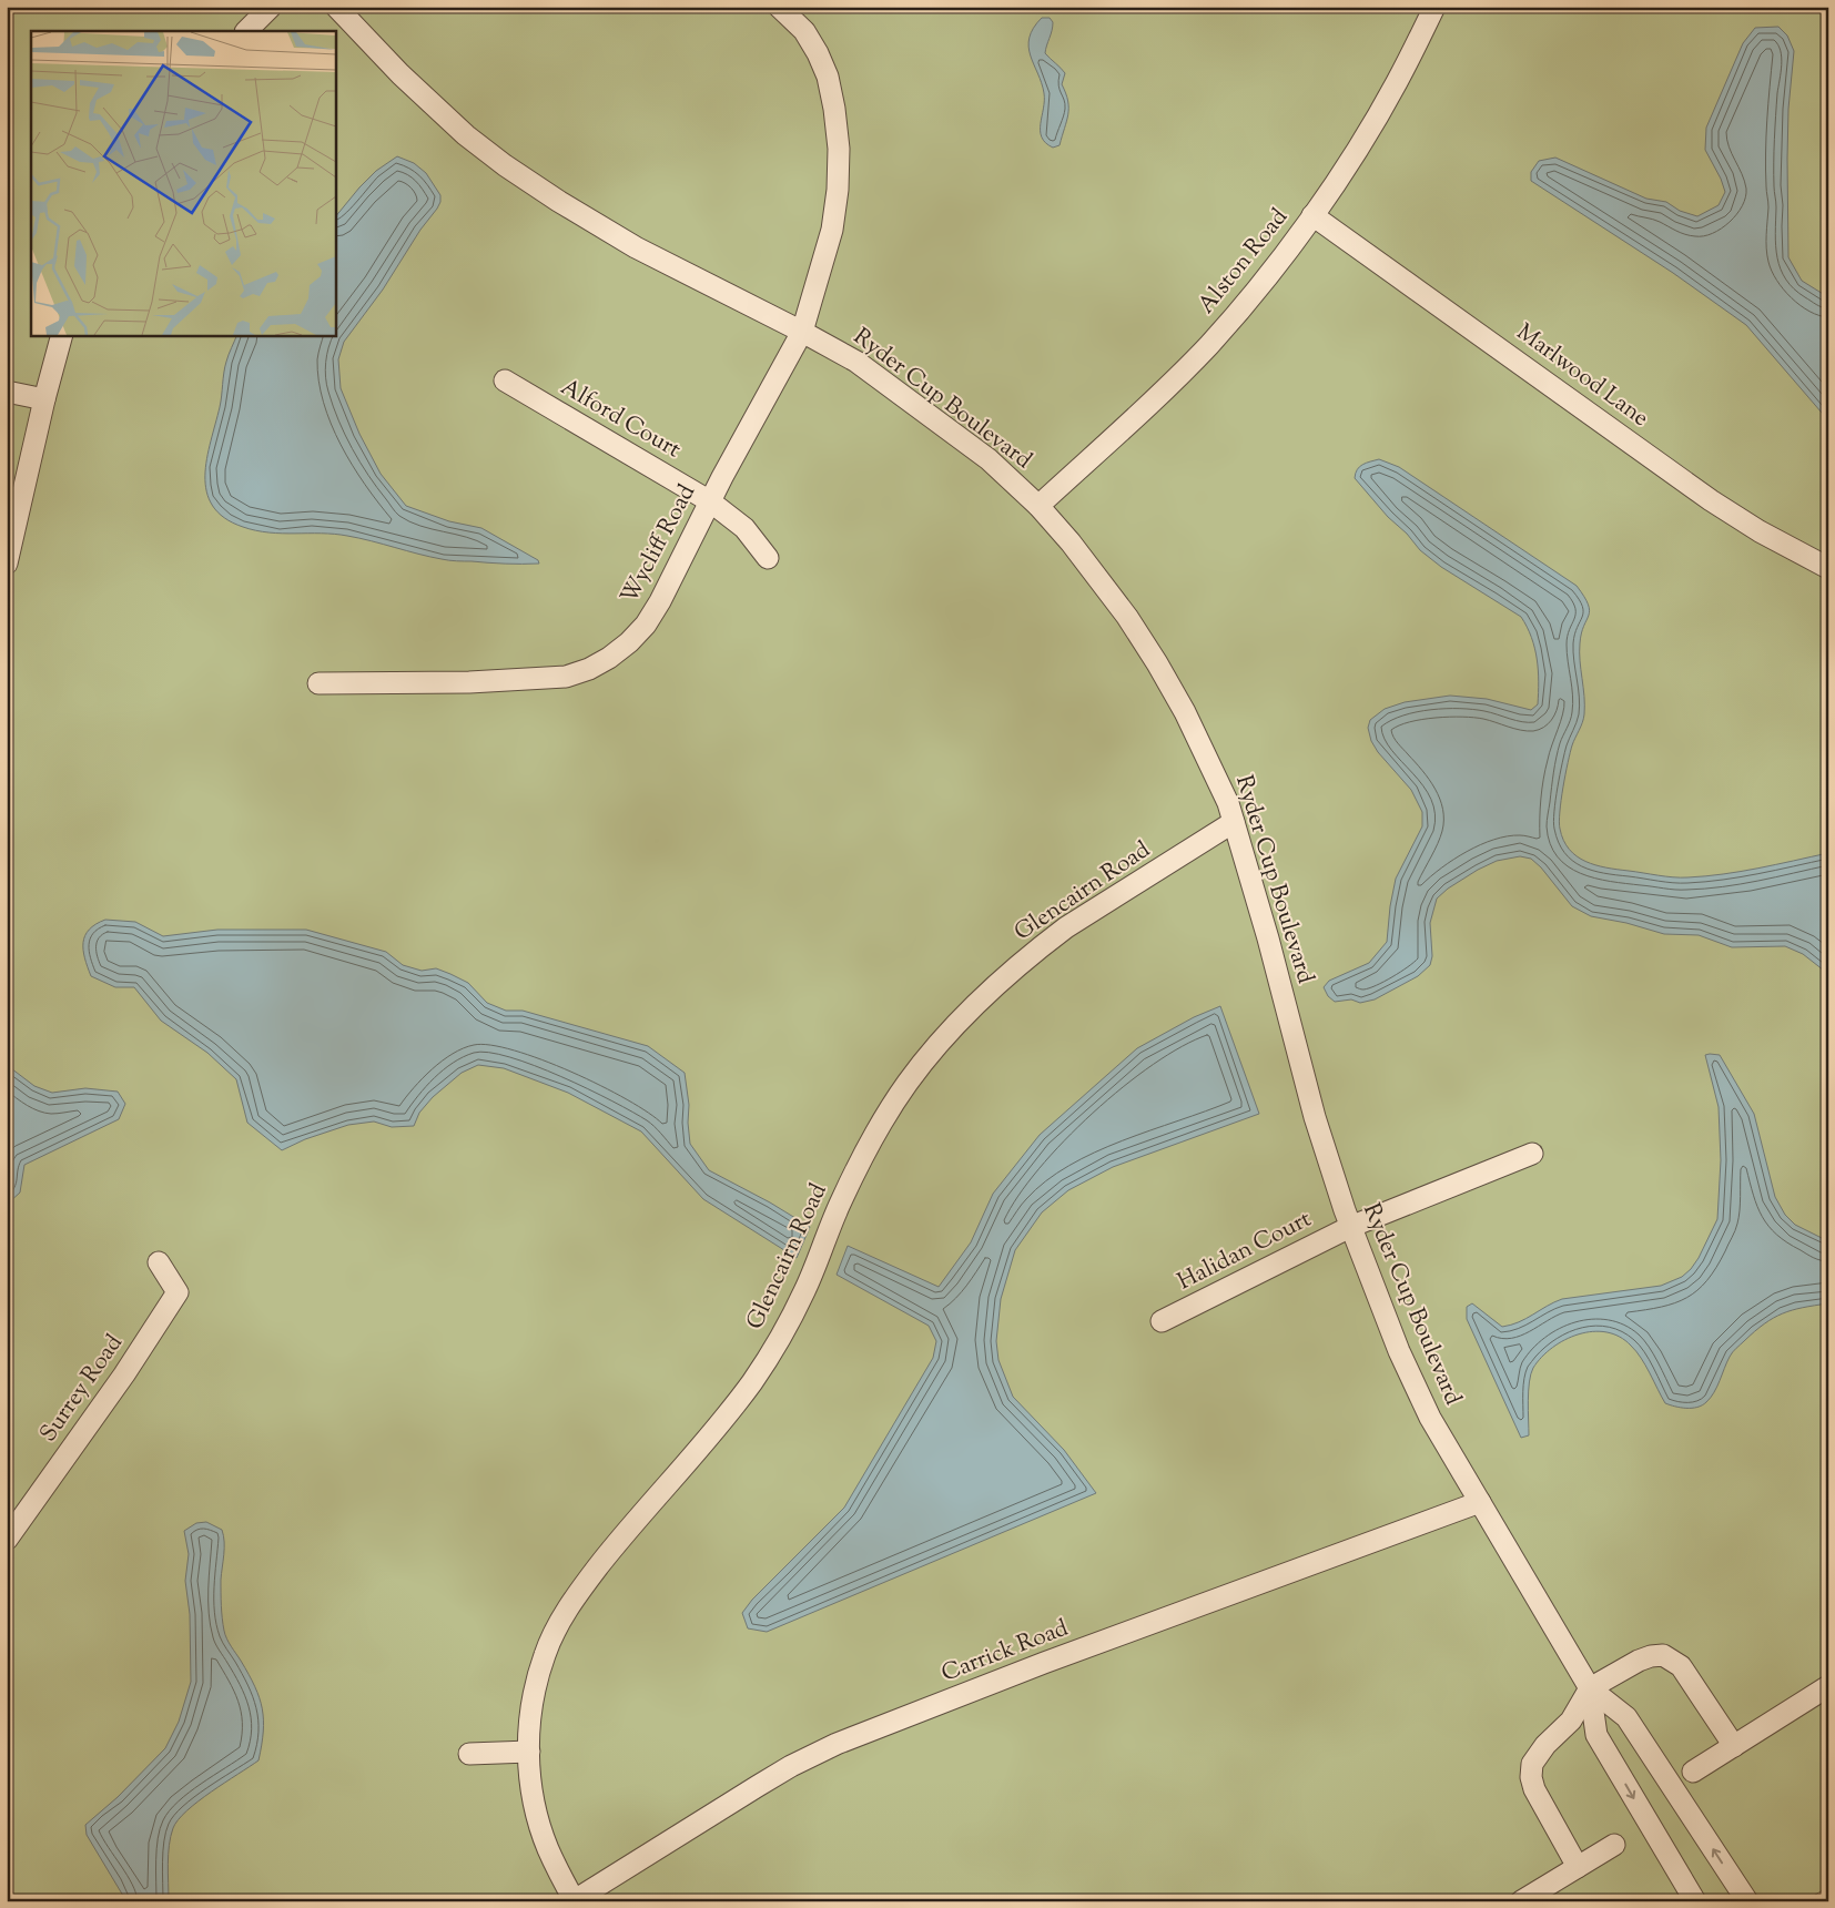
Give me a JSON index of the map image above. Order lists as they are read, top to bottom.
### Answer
{
  "streets": {
    "street": [
      "Alston Road",
      "Marlwood Lane",
      "Ryder Cup Boulevard",
      "Alford Court",
      "Wycliff Road",
      "Glencairn Road",
      "Halidan Court",
      "Surrey Road",
      "Carrick Road"
    ]
  },
  "crossings": [
    ["Alston Road", "Marlwood Lane"],
    ["Alston Road", "Ryder Cup Boulevard"],
    ["Ryder Cup Boulevard", "Wycliff Road"],
    ["Ryder Cup Boulevard", "Glencairn Road"],
    ["Ryder Cup Boulevard", "Halidan Court"],
    ["Ryder Cup Boulevard", "Carrick Road"],
    ["Alford Court", "Wycliff Road"],
    ["Glencairn Road", "Carrick Road"]
  ]
}
